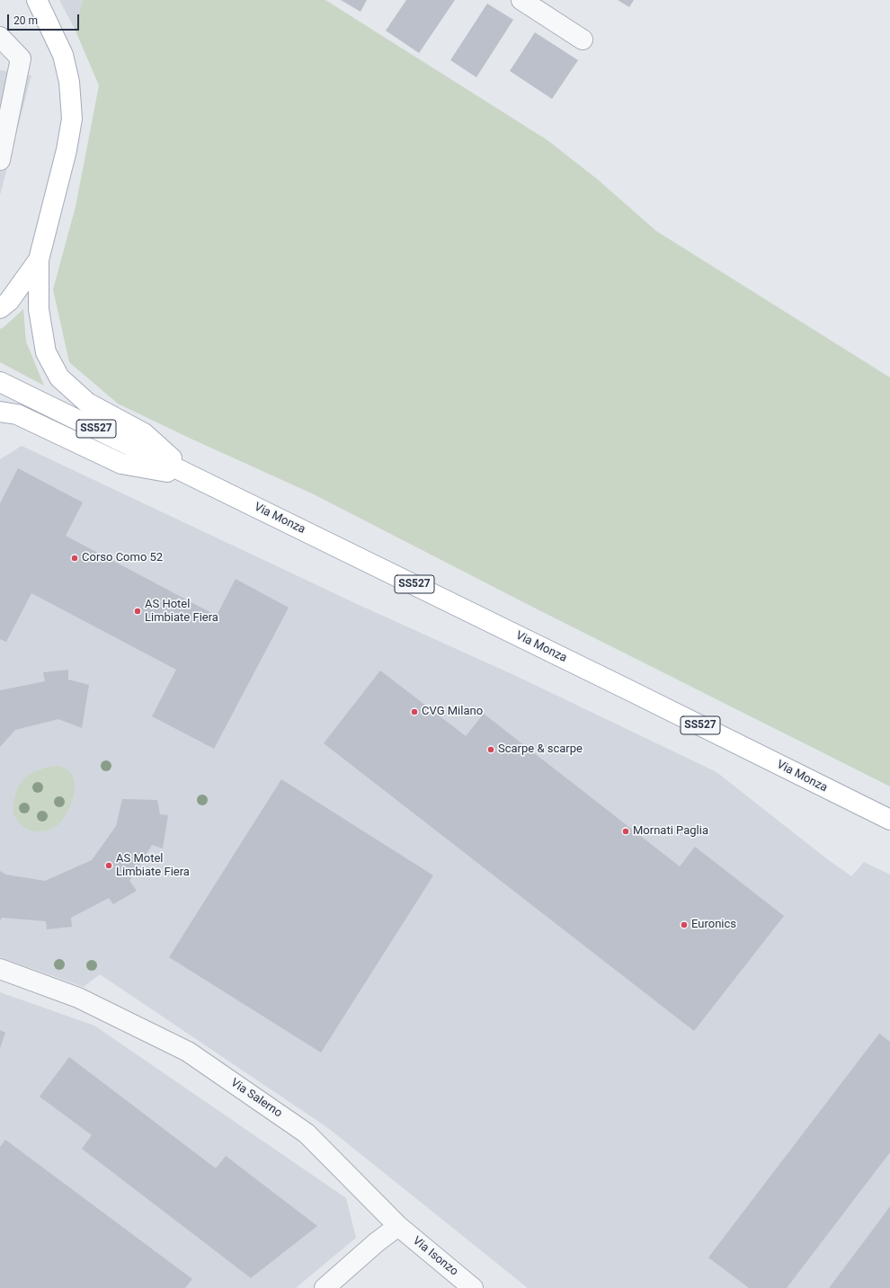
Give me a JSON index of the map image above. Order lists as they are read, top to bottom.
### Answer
{
  "streets": {
    "main road": ["SS527", "Via Monza"],
    "street": ["Via Salerno", "Via Isonzo"]
  },
  "crossings": [
    ["SS527", "Via Monza"],
    ["Via Salerno", "Via Isonzo"]
  ],
  "places": [
    "Corso Como 52",
    "AS Hotel Limbiate Fiera",
    "CVG Milano",
    "Scarpe & scarpe",
    "Mornati Paglia",
    "AS Motel Limbiate Fiera",
    "Euronics"
  ],
  "scale_bar": "20 m"
}
